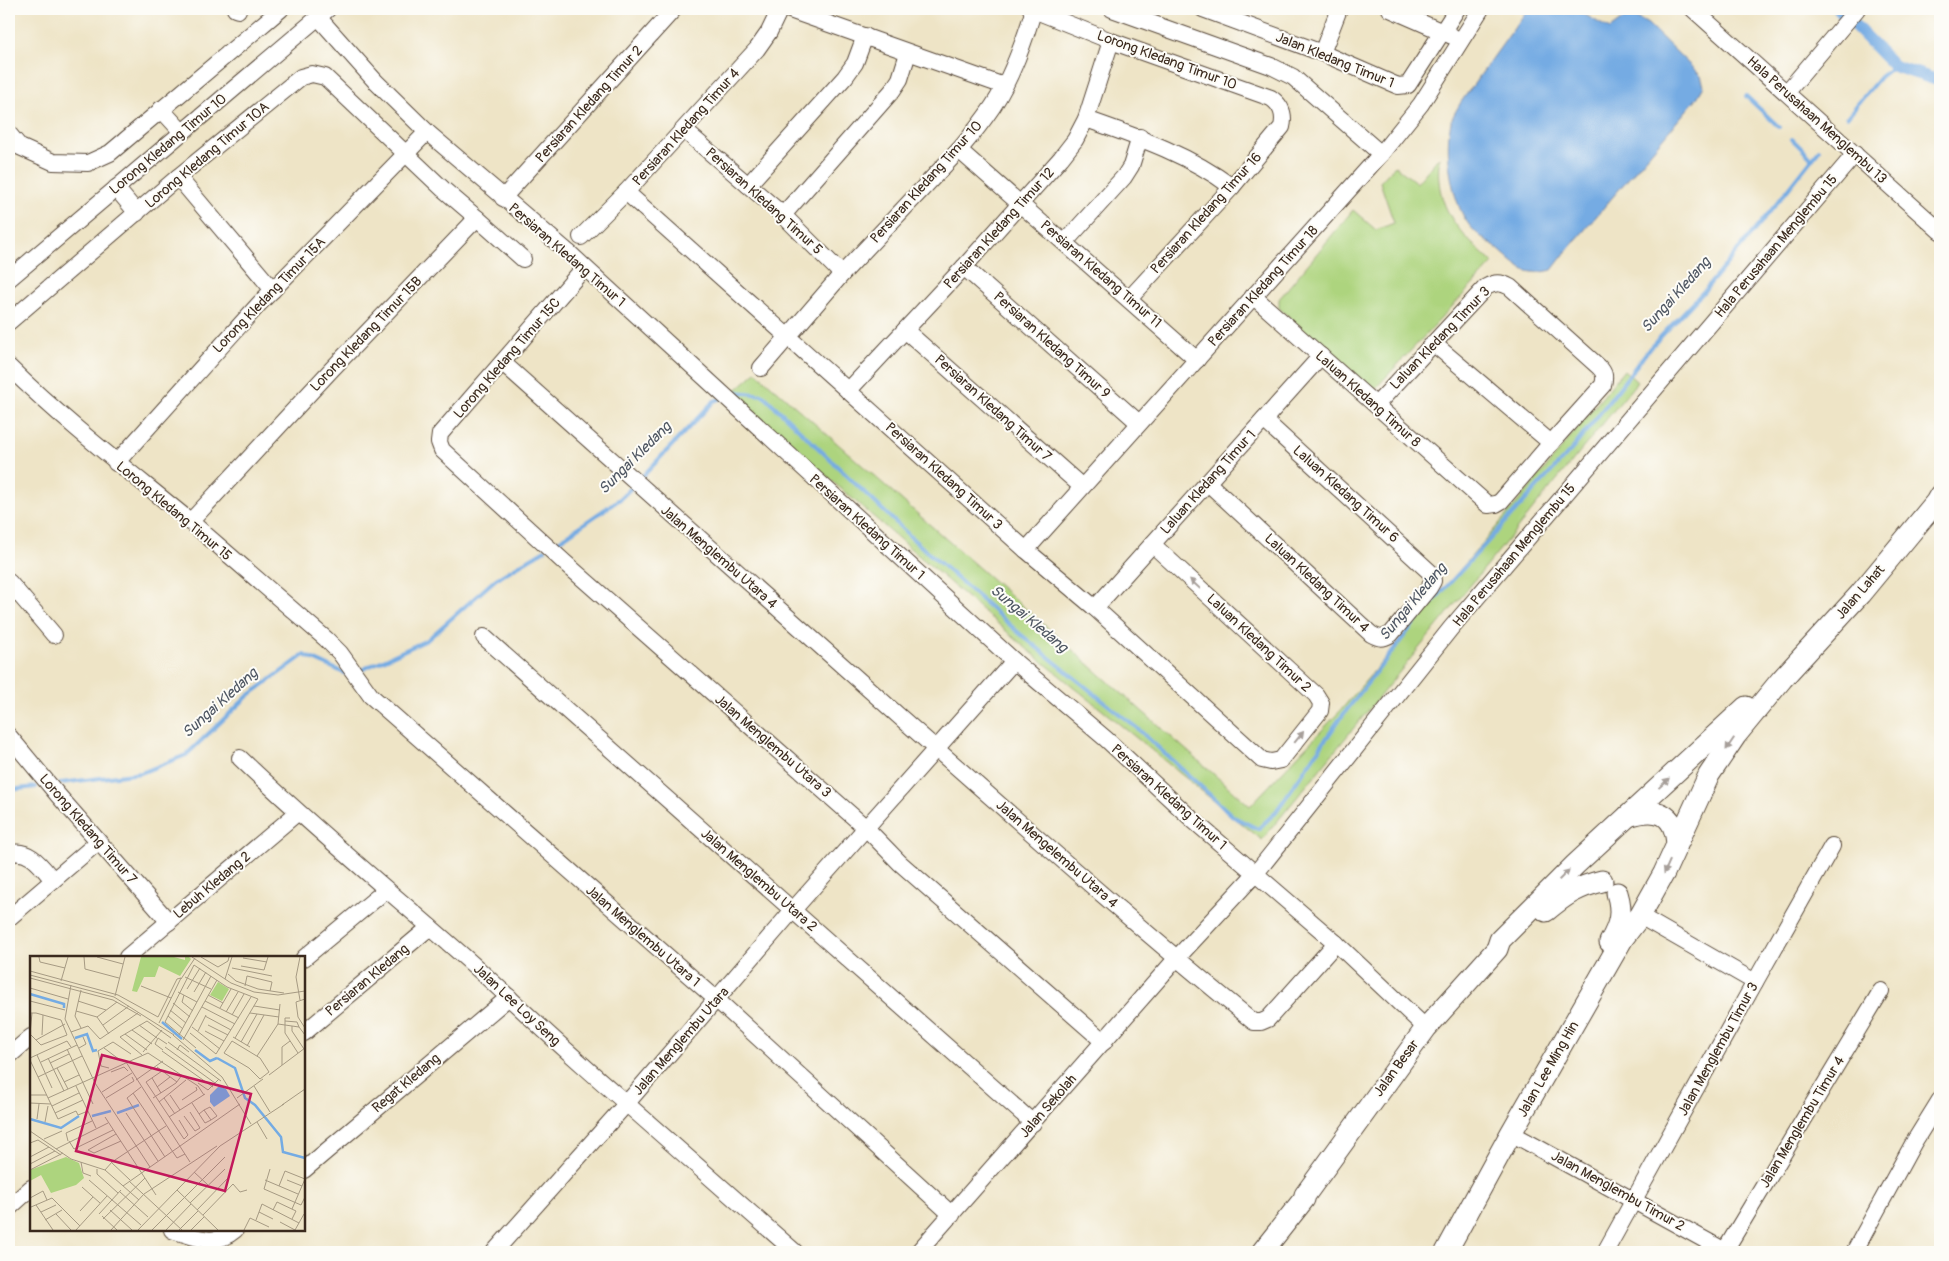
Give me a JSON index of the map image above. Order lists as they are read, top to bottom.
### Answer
{
  "streets": {
    "main road": ["Jalan Lahat", "Jalan Besar", "Jalan Lee Ming Hin"],
    "street": [
      "Lorong Kledang Timur 10",
      "Jalan Kledang Timur 1",
      "Persiaran Kledang Timur 2",
      "Hala Perusahaan Menglembu 13",
      "Persiaran Kledang Timur 4",
      "Lorong Kledang Timur 10A",
      "Persiaran Kledang Timur 10",
      "Persiaran Kledang Timur 5",
      "Persiaran Kledang Timur 16",
      "Persiaran Kledang Timur 12",
      "Hala Perusahaan Menglembu 15",
      "Persiaran Kledang Timur 1",
      "Persiaran Kledang Timur 11",
      "Persiaran Kledang Timur 18",
      "Lorong Kledang Timur 15A",
      "Lorong Kledang Timur 15B",
      "Laluan Kledang Timur 3",
      "Persiaran Kledang Timur 9",
      "Lorong Kledang Timur 15C",
      "Laluan Kledang Timur 8",
      "Persiaran Kledang Timur 7",
      "Persiaran Kledang Timur 3",
      "Laluan Kledang Timur 1",
      "Laluan Kledang Timur 6",
      "Lorong Kledang Timur 15",
      "Jalan Menglembu Utara 4",
      "Laluan Kledang Timur 4",
      "Laluan Kledang Timur 2",
      "Jalan Menglembu Utara 3",
      "Lorong Kledang Timur 7",
      "Jalan Mengelembu Utara 4",
      "Jalan Menglembu Utara 2",
      "Lebuh Kledang 2",
      "Jalan Menglembu Utara 1",
      "Persiaran Kledang",
      "Jalan Lee Loy Seng",
      "Jalan Menglembu Utara",
      "Jalan Menglembu Timur 3",
      "Regat Kledang",
      "Jalan Sekolah",
      "Jalan Menglembu Timur 4",
      "Jalan Menglembu Timur 2"
    ]
  },
  "crossings": [
    ["Lorong Kledang Timur 10", "Persiaran Kledang Timur 10"],
    ["Lorong Kledang Timur 10", "Persiaran Kledang Timur 16"],
    ["Lorong Kledang Timur 10", "Persiaran Kledang Timur 12"],
    ["Lorong Kledang Timur 10", "Persiaran Kledang Timur 1"],
    ["Persiaran Kledang Timur 2", "Persiaran Kledang Timur 1"],
    ["Hala Perusahaan Menglembu 13", "Hala Perusahaan Menglembu 15"],
    ["Persiaran Kledang Timur 4", "Persiaran Kledang Timur 5"],
    ["Persiaran Kledang Timur 4", "Persiaran Kledang Timur 3"],
    ["Lorong Kledang Timur 10A", "Lorong Kledang Timur 15A"],
    ["Persiaran Kledang Timur 10", "Persiaran Kledang Timur 5"],
    ["Persiaran Kledang Timur 10", "Persiaran Kledang Timur 11"],
    ["Persiaran Kledang Timur 10", "Persiaran Kledang Timur 3"],
    ["Persiaran Kledang Timur 16", "Persiaran Kledang Timur 11"],
    ["Persiaran Kledang Timur 12", "Persiaran Kledang Timur 11"],
    ["Persiaran Kledang Timur 12", "Persiaran Kledang Timur 9"],
    ["Persiaran Kledang Timur 12", "Persiaran Kledang Timur 7"],
    ["Persiaran Kledang Timur 12", "Persiaran Kledang Timur 3"],
    ["Hala Perusahaan Menglembu 15", "Persiaran Kledang Timur 1"],
    ["Hala Perusahaan Menglembu 15", "Jalan Mengelembu Utara 4"],
    ["Hala Perusahaan Menglembu 15", "Jalan Sekolah"],
    ["Persiaran Kledang Timur 1", "Lorong Kledang Timur 15A"],
    ["Persiaran Kledang Timur 1", "Lorong Kledang Timur 15C"],
    ["Persiaran Kledang Timur 1", "Jalan Mengelembu Utara 4"],
    ["Persiaran Kledang Timur 1", "Jalan Menglembu Utara"],
    ["Persiaran Kledang Timur 1", "Jalan Besar"],
    ["Persiaran Kledang Timur 11", "Persiaran Kledang Timur 18"],
    ["Persiaran Kledang Timur 18", "Persiaran Kledang Timur 9"],
    ["Persiaran Kledang Timur 18", "Laluan Kledang Timur 8"],
    ["Persiaran Kledang Timur 18", "Persiaran Kledang Timur 7"],
    ["Persiaran Kledang Timur 18", "Persiaran Kledang Timur 3"],
    ["Lorong Kledang Timur 15A", "Lorong Kledang Timur 15"],
    ["Lorong Kledang Timur 15B", "Lorong Kledang Timur 15"],
    ["Laluan Kledang Timur 3", "Laluan Kledang Timur 8"],
    ["Lorong Kledang Timur 15C", "Jalan Menglembu Utara 4"],
    ["Lorong Kledang Timur 15C", "Jalan Menglembu Utara 3"],
    ["Laluan Kledang Timur 8", "Laluan Kledang Timur 1"],
    ["Persiaran Kledang Timur 3", "Laluan Kledang Timur 1"],
    ["Persiaran Kledang Timur 3", "Laluan Kledang Timur 2"],
    ["Laluan Kledang Timur 1", "Laluan Kledang Timur 6"],
    ["Laluan Kledang Timur 1", "Laluan Kledang Timur 4"],
    ["Laluan Kledang Timur 1", "Laluan Kledang Timur 2"],
    ["Laluan Kledang Timur 6", "Laluan Kledang Timur 4"],
    ["Lorong Kledang Timur 15", "Jalan Menglembu Utara 1"],
    ["Jalan Menglembu Utara 4", "Jalan Mengelembu Utara 4"],
    ["Jalan Menglembu Utara 4", "Jalan Menglembu Utara"],
    ["Jalan Lahat", "Jalan Besar"],
    ["Jalan Lahat", "Jalan Lee Ming Hin"],
    ["Jalan Menglembu Utara 3", "Jalan Menglembu Utara"],
    ["Jalan Menglembu Utara 3", "Jalan Sekolah"],
    ["Lorong Kledang Timur 7", "Lebuh Kledang 2"],
    ["Jalan Mengelembu Utara 4", "Jalan Menglembu Utara"],
    ["Jalan Mengelembu Utara 4", "Jalan Sekolah"],
    ["Jalan Menglembu Utara 2", "Jalan Menglembu Utara"],
    ["Jalan Menglembu Utara 2", "Jalan Sekolah"],
    ["Lebuh Kledang 2", "Jalan Lee Loy Seng"],
    ["Jalan Menglembu Utara 1", "Jalan Menglembu Utara"],
    ["Jalan Menglembu Utara 1", "Jalan Sekolah"],
    ["Persiaran Kledang", "Jalan Lee Loy Seng"],
    ["Jalan Lee Loy Seng", "Jalan Menglembu Utara"],
    ["Jalan Lee Loy Seng", "Regat Kledang"],
    ["Jalan Menglembu Timur 3", "Jalan Menglembu Timur 2"],
    ["Jalan Besar", "Jalan Lee Ming Hin"],
    ["Jalan Lee Ming Hin", "Jalan Menglembu Timur 2"],
    ["Jalan Menglembu Timur 4", "Jalan Menglembu Timur 2"]
  ],
  "water": ["Sungai Kledang"]
}
